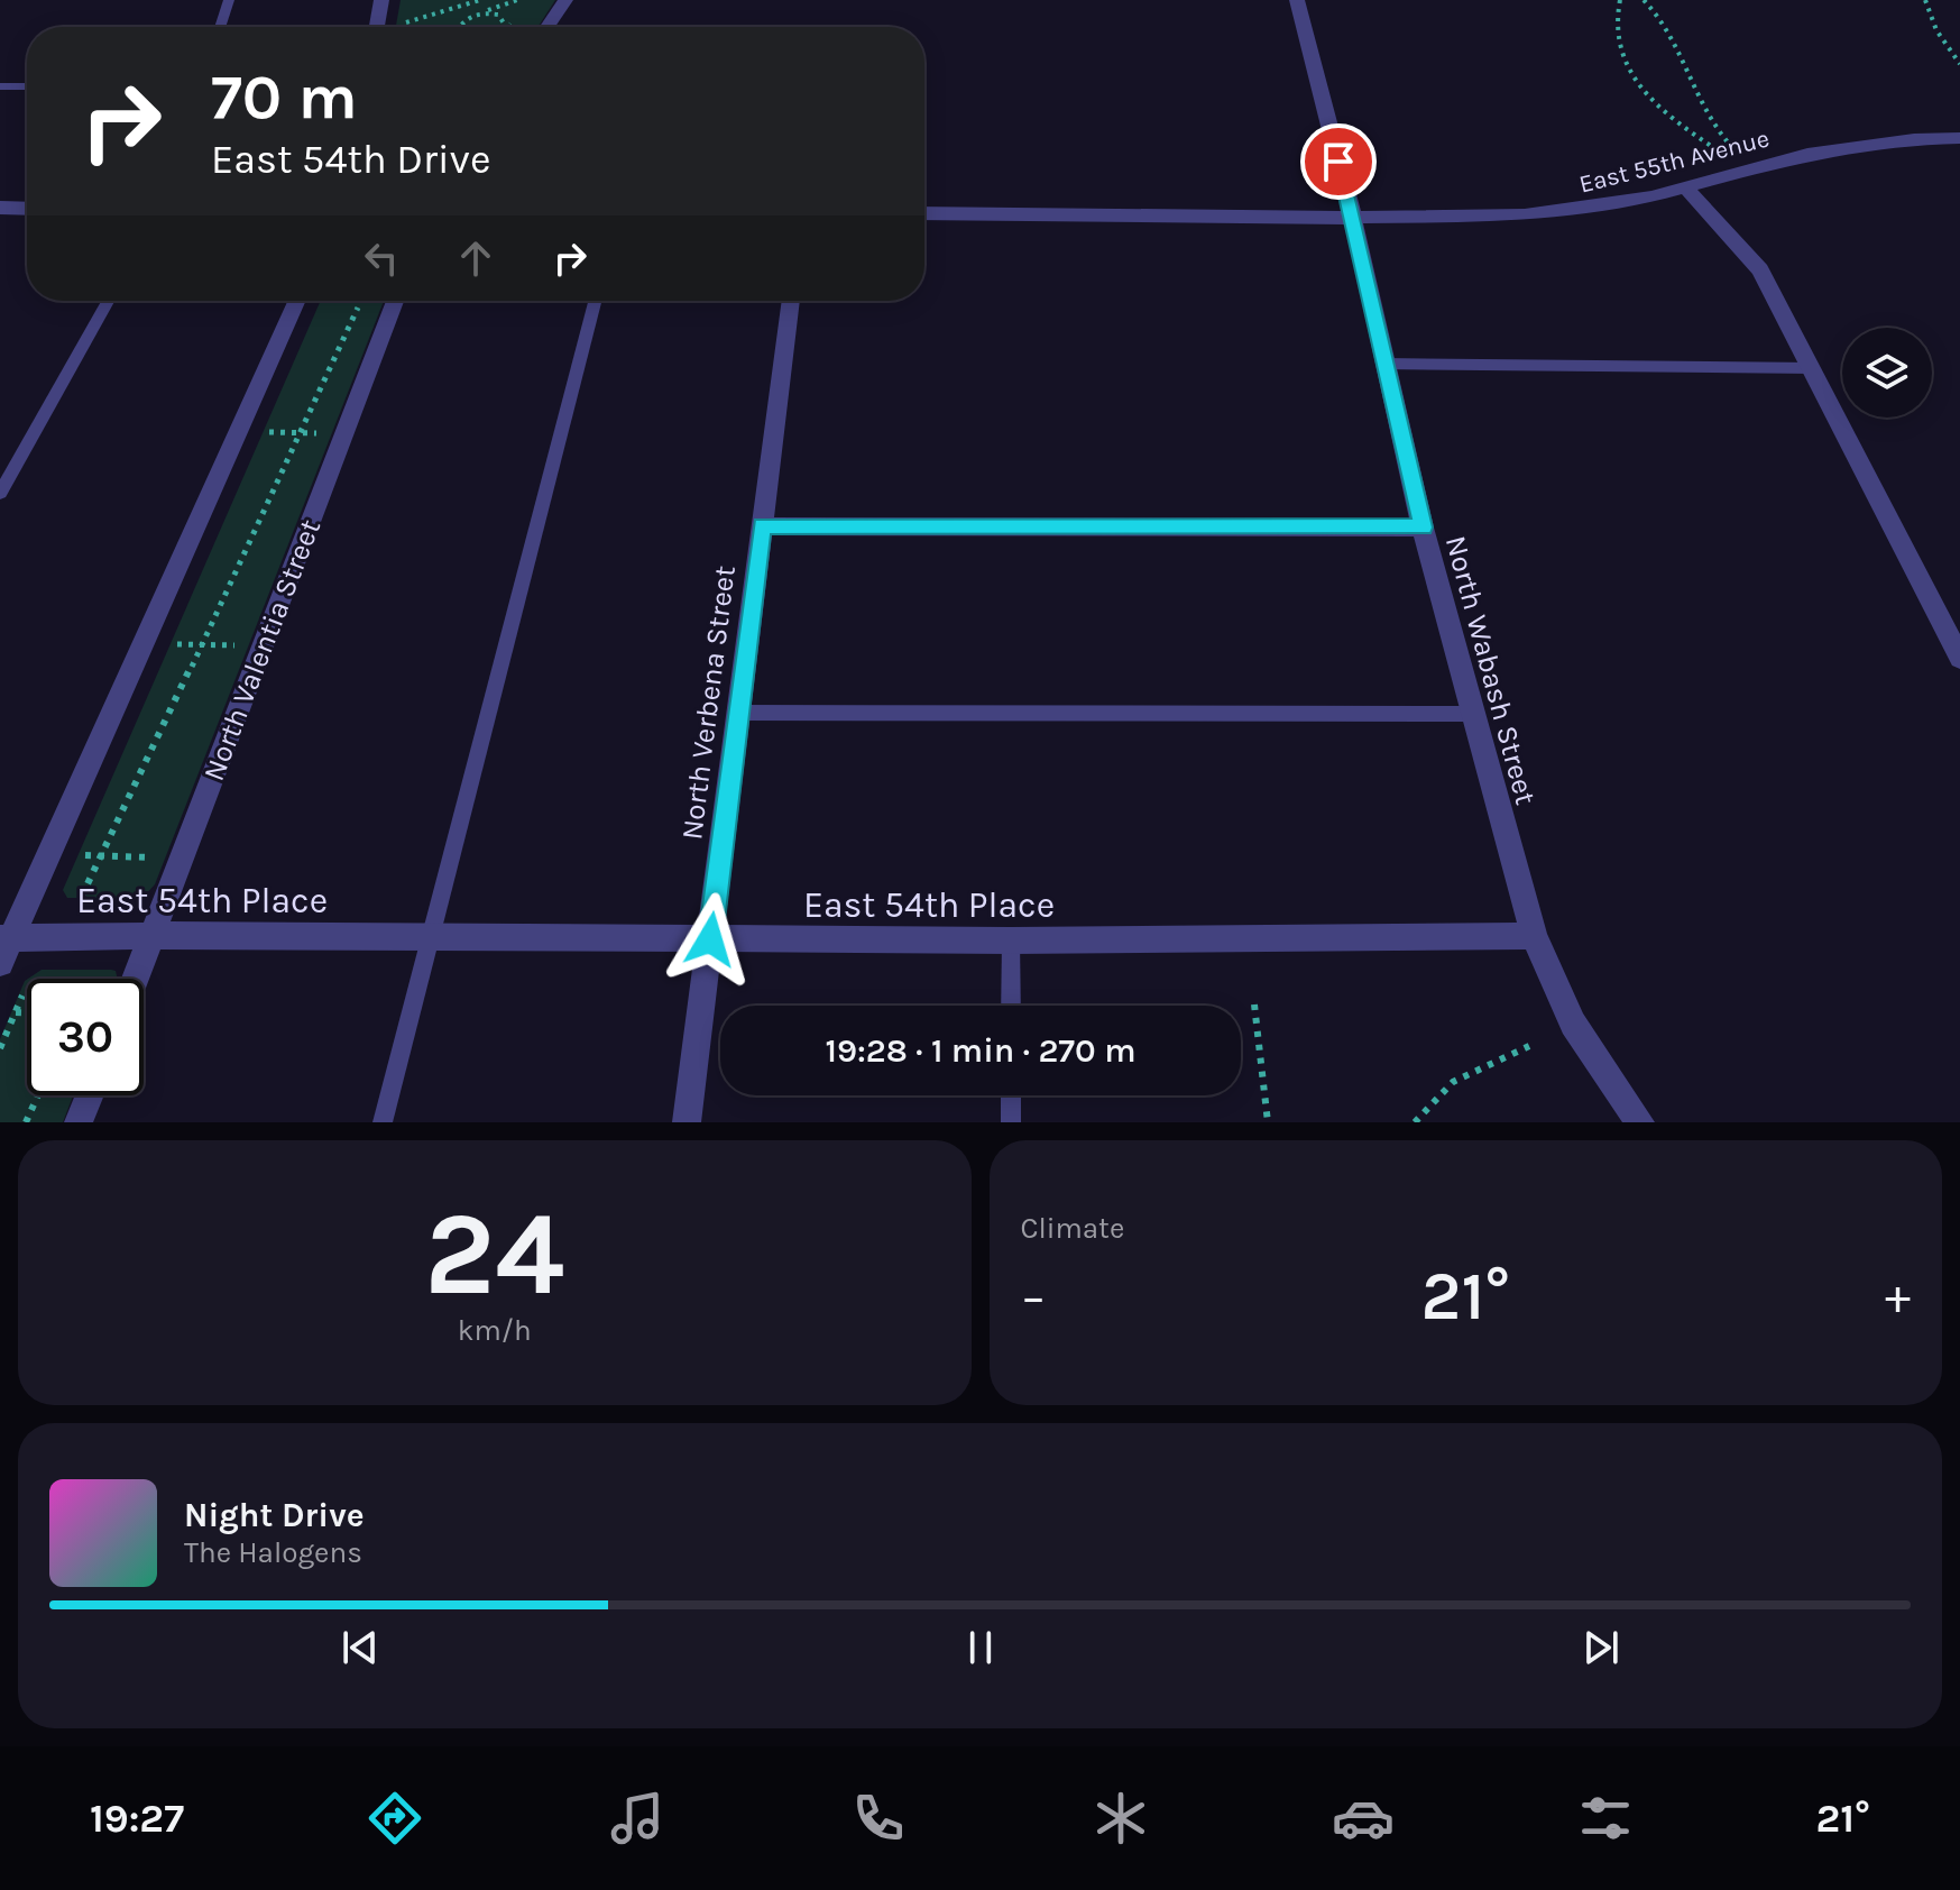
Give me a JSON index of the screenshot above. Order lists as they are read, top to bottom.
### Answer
{
  "streets": {
    "street": [
      "East 55th Avenue",
      "North Valentia Street",
      "North Wabash Street",
      "North Verbena Street",
      "East 54th Place"
    ]
  },
  "crossings": [
    ["East 55th Avenue", "North Wabash Street"],
    ["North Valentia Street", "East 54th Place"],
    ["North Wabash Street", "East 54th Place"],
    ["North Verbena Street", "East 54th Place"]
  ],
  "page": {
    "turn": ["70 m", "East 54th Drive"],
    "limit": "30",
    "trip": "19:28 · 1 min · 270 m",
    "tile": [
      ["24", "km/h"],
      "Climate"
    ],
    "heat": ["−", "21°", "+"],
    "song": ["Night Drive", "The Halogens"],
    "tabs": ["19:27", "21°"]
  }
}
